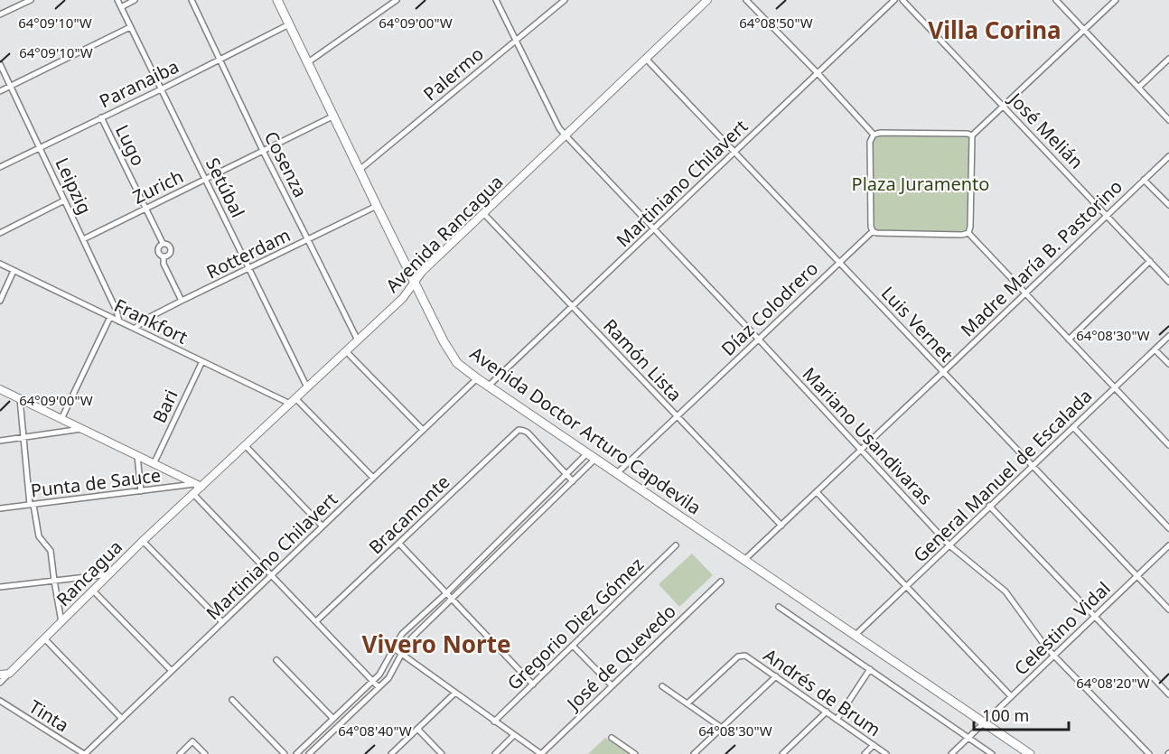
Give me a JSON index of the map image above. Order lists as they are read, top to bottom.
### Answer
{
  "streets": {
    "main road": ["Avenida Rancagua", "Avenida Doctor Arturo Capdevila", "Rancagua"],
    "street": [
      "Palermo",
      "Paranaiba",
      "José Melián",
      "Lugo",
      "Cosenza",
      "Martiniano Chilavert",
      "Leipzig",
      "Zurich",
      "Setúbal",
      "Rotterdam",
      "Madre María B. Pastorino",
      "Díaz Colodrero",
      "Frankfort",
      "Luis Vernet",
      "Ramón Lista",
      "Bari",
      "Mariano Usandivaras",
      "General Manuel de Escalada",
      "Punta de Sauce",
      "Bracamonte",
      "Gregorio Diez Gómez",
      "Celestino Vidal",
      "José de Quevedo",
      "Andrés de Brum",
      "Tinta"
    ]
  },
  "crossings": [
    ["Palermo", "Avenida Doctor Arturo Capdevila"],
    ["Palermo", "Mariano Usandivaras"],
    ["Paranaiba", "Lugo"],
    ["Paranaiba", "Cosenza"],
    ["Paranaiba", "Leipzig"],
    ["Paranaiba", "Setúbal"],
    ["Paranaiba", "Avenida Doctor Arturo Capdevila"],
    ["José Melián", "Madre María B. Pastorino"],
    ["Lugo", "Zurich"],
    ["Lugo", "Rotterdam"],
    ["Cosenza", "Zurich"],
    ["Cosenza", "Avenida Rancagua"],
    ["Cosenza", "Rotterdam"],
    ["Martiniano Chilavert", "Luis Vernet"],
    ["Martiniano Chilavert", "Ramón Lista"],
    ["Martiniano Chilavert", "Avenida Doctor Arturo Capdevila"],
    ["Martiniano Chilavert", "Mariano Usandivaras"],
    ["Martiniano Chilavert", "Tinta"],
    ["Leipzig", "Zurich"],
    ["Leipzig", "Frankfort"],
    ["Zurich", "Setúbal"],
    ["Zurich", "Avenida Doctor Arturo Capdevila"],
    ["Setúbal", "Avenida Rancagua"],
    ["Setúbal", "Rotterdam"],
    ["Avenida Rancagua", "Frankfort"],
    ["Avenida Rancagua", "Luis Vernet"],
    ["Avenida Rancagua", "Ramón Lista"],
    ["Avenida Rancagua", "Avenida Doctor Arturo Capdevila"],
    ["Avenida Rancagua", "Mariano Usandivaras"],
    ["Avenida Rancagua", "Rancagua"],
    ["Rotterdam", "Frankfort"],
    ["Rotterdam", "Avenida Doctor Arturo Capdevila"],
    ["Madre María B. Pastorino", "Luis Vernet"],
    ["Madre María B. Pastorino", "Ramón Lista"],
    ["Madre María B. Pastorino", "Avenida Doctor Arturo Capdevila"],
    ["Madre María B. Pastorino", "Mariano Usandivaras"],
    ["Díaz Colodrero", "Luis Vernet"],
    ["Díaz Colodrero", "Ramón Lista"],
    ["Díaz Colodrero", "Avenida Doctor Arturo Capdevila"],
    ["Díaz Colodrero", "Mariano Usandivaras"],
    ["Frankfort", "Bari"],
    ["Luis Vernet", "General Manuel de Escalada"],
    ["Luis Vernet", "Celestino Vidal"],
    ["Avenida Doctor Arturo Capdevila", "General Manuel de Escalada"],
    ["Avenida Doctor Arturo Capdevila", "Celestino Vidal"],
    ["Mariano Usandivaras", "General Manuel de Escalada"],
    ["Mariano Usandivaras", "Celestino Vidal"]
  ],
  "districts": ["Villa Corina", "Vivero Norte"],
  "parks": ["Plaza Juramento"],
  "scale_bar": "100 m",
  "coordinates": [
    "64°09'10\"W",
    "64°09'00\"W",
    "64°08'50\"W",
    "64°08'30\"W",
    "64°08'20\"W",
    "64°08'40\"W"
  ]
}
